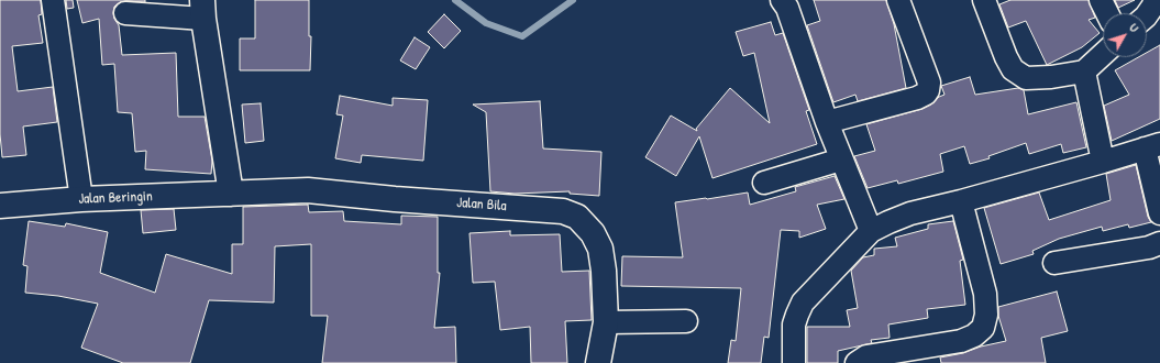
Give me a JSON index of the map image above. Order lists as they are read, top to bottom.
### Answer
{
  "streets": {
    "street": ["Jalan Beringin", "Jalan Bila"]
  },
  "crossings": [
    ["Jalan Beringin", "Jalan Bila"]
  ],
  "north": "top right"
}
